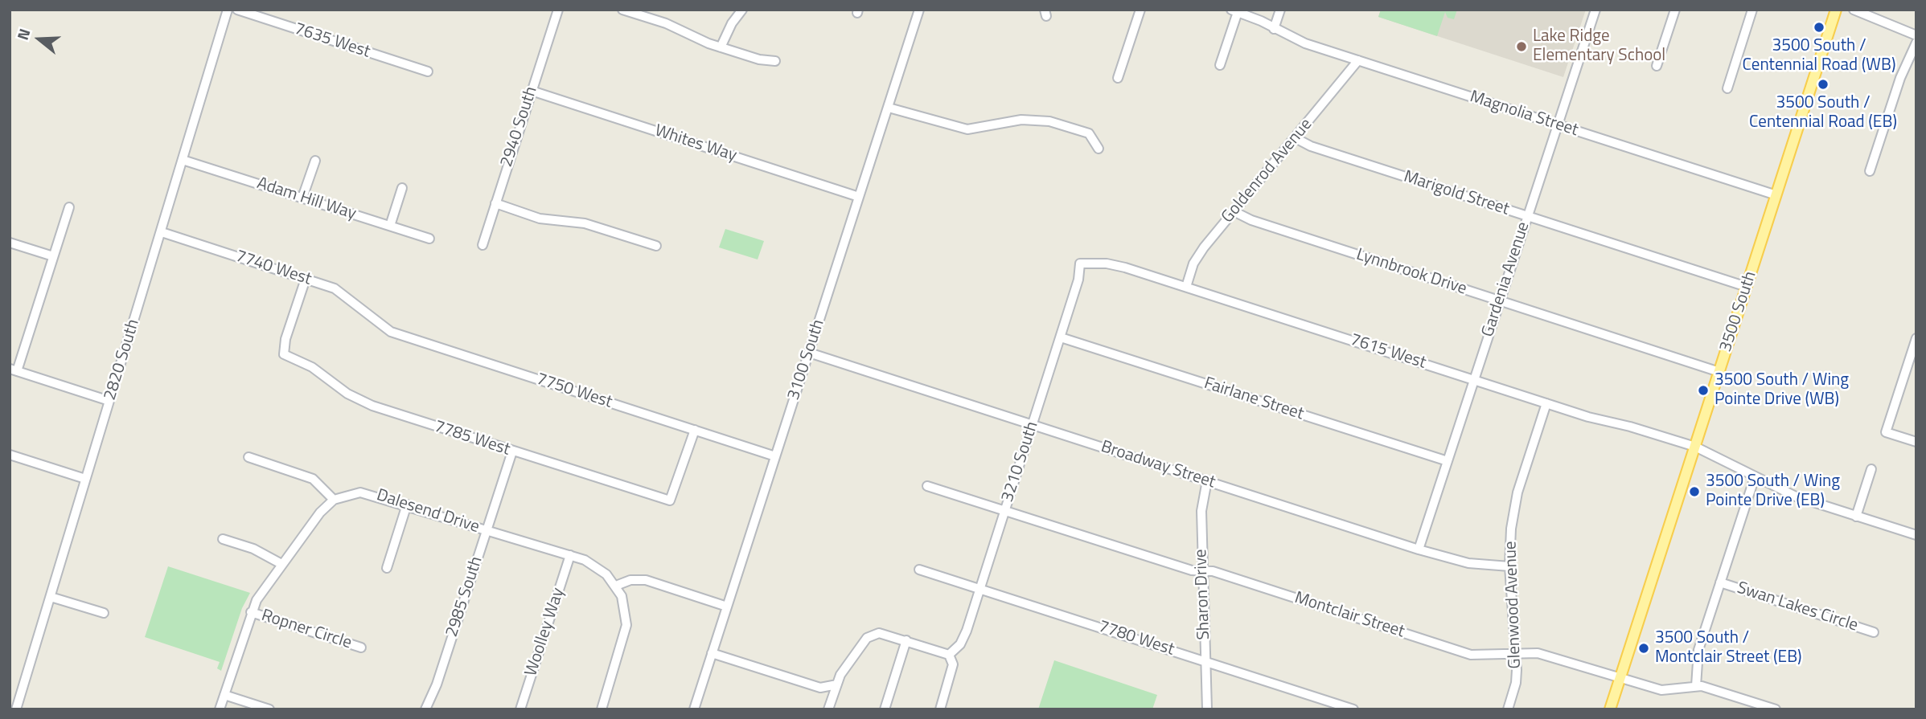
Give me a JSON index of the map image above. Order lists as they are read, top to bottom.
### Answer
{
  "streets": {
    "main road": ["3500 South"],
    "street": [
      "7635 West",
      "Magnolia Street",
      "2940 South",
      "Whites Way",
      "Goldenrod Avenue",
      "Marigold Street",
      "Adam Hill Way",
      "7740 West",
      "Lynnbrook Drive",
      "Gardenia Avenue",
      "7615 West",
      "2820 South",
      "3100 South",
      "7750 West",
      "Fairlane Street",
      "7785 West",
      "3210 South",
      "Broadway Street",
      "Dalesend Drive",
      "Sharon Drive",
      "2985 South",
      "Glenwood Avenue",
      "Swan Lakes Circle",
      "Montclair Street",
      "Ropner Circle",
      "Woolley Way",
      "7780 West"
    ]
  },
  "crossings": [
    ["Magnolia Street", "Goldenrod Avenue"],
    ["Magnolia Street", "Gardenia Avenue"],
    ["Magnolia Street", "3500 South"],
    ["2940 South", "Whites Way"],
    ["Whites Way", "3100 South"],
    ["Goldenrod Avenue", "Marigold Street"],
    ["Goldenrod Avenue", "Lynnbrook Drive"],
    ["Goldenrod Avenue", "7615 West"],
    ["Marigold Street", "Gardenia Avenue"],
    ["Marigold Street", "3500 South"],
    ["Adam Hill Way", "2820 South"],
    ["7740 West", "2820 South"],
    ["7740 West", "7750 West"],
    ["7740 West", "7785 West"],
    ["Lynnbrook Drive", "Gardenia Avenue"],
    ["Lynnbrook Drive", "3500 South"],
    ["Gardenia Avenue", "7615 West"],
    ["Gardenia Avenue", "Fairlane Street"],
    ["Gardenia Avenue", "Broadway Street"],
    ["3500 South", "7615 West"],
    ["3500 South", "Montclair Street"],
    ["7615 West", "3210 South"],
    ["7615 West", "Glenwood Avenue"],
    ["3100 South", "7750 West"],
    ["3100 South", "Broadway Street"],
    ["7750 West", "7785 West"],
    ["Fairlane Street", "3210 South"],
    ["7785 West", "2985 South"],
    ["3210 South", "Broadway Street"],
    ["3210 South", "Montclair Street"],
    ["3210 South", "7780 West"],
    ["Broadway Street", "Sharon Drive"],
    ["Broadway Street", "Glenwood Avenue"],
    ["Dalesend Drive", "2985 South"],
    ["Dalesend Drive", "Woolley Way"],
    ["Sharon Drive", "Montclair Street"],
    ["Sharon Drive", "7780 West"],
    ["Glenwood Avenue", "Montclair Street"]
  ],
  "places": [
    "3500 South / Centennial Road (WB)",
    "Lake Ridge Elementary School",
    "3500 South / Centennial Road (EB)",
    "3500 South / Wing Pointe Drive (WB)",
    "3500 South / Wing Pointe Drive (EB)",
    "3500 South / Montclair Street (EB)"
  ],
  "north": "left"
}
